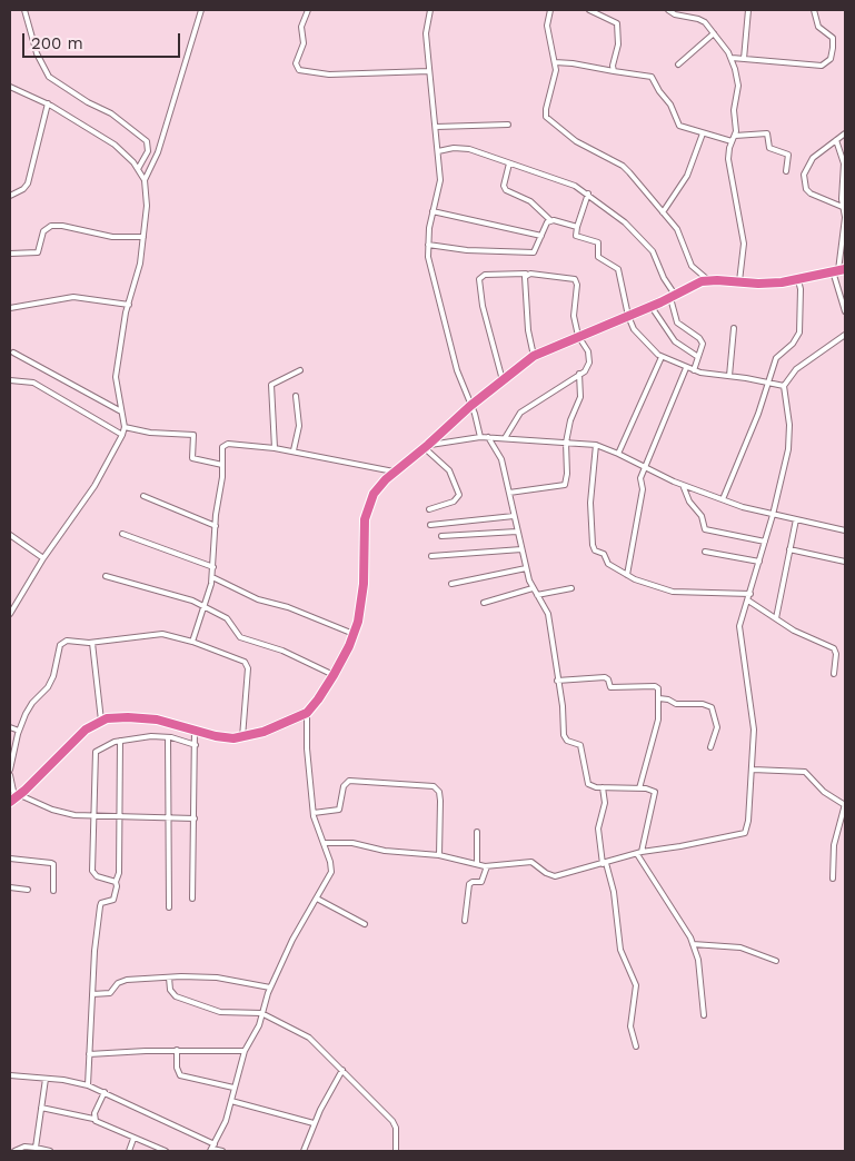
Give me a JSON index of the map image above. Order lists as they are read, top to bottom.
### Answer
{
  "scale_bar": "200 m"
}
